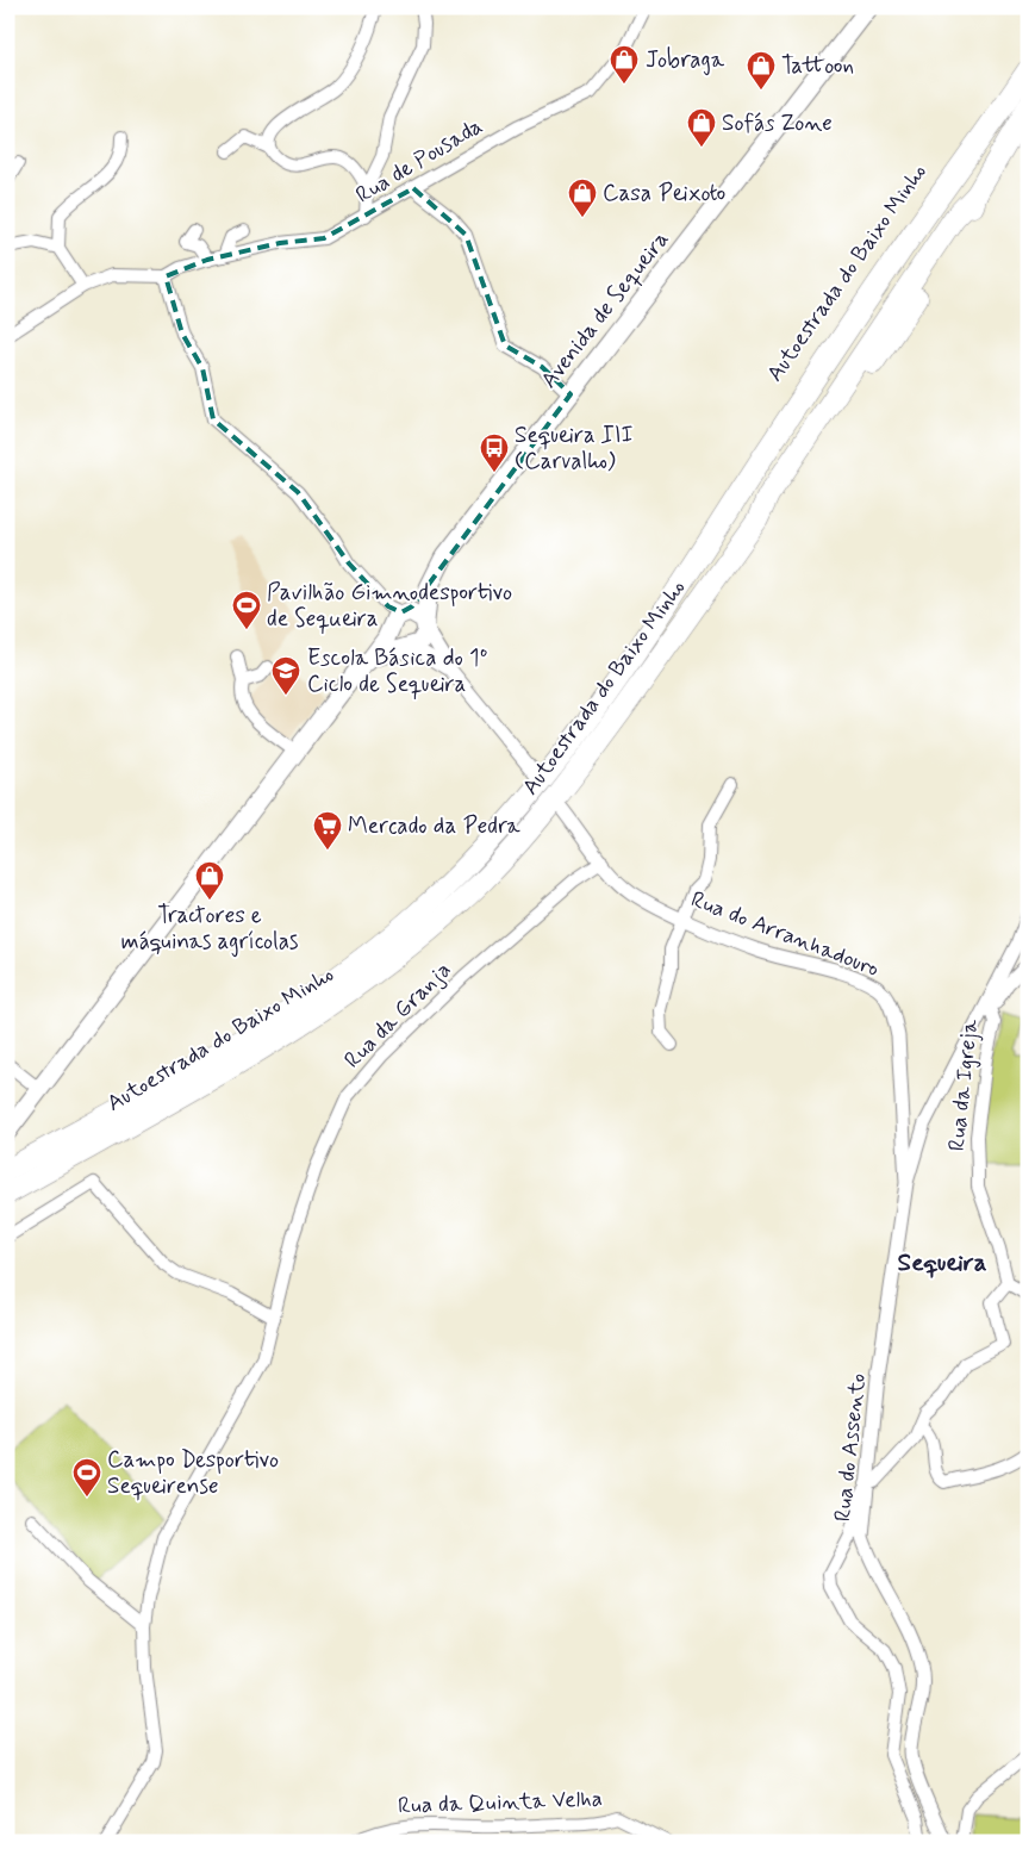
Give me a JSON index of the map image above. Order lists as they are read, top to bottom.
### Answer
{
  "streets": {
    "highway": ["Autoestrada do Baixo Minho"],
    "main road": ["Avenida de Sequeira"],
    "street": [
      "Rua de Pousada",
      "Rua do Arranhadouro",
      "Rua da Granja",
      "Rua da Igreja",
      "Rua do Assento",
      "Rua da Quinta Velha"
    ]
  },
  "crossings": [
    ["Rua do Arranhadouro", "Rua da Granja"],
    ["Rua do Arranhadouro", "Rua do Assento"]
  ],
  "districts": ["Sequeira"],
  "places": {
    "shop": [
      "Jobraga",
      "Tattoon",
      "Sofás Zone",
      "Casa Peixoto",
      "Tractores e máquinas agrícolas"
    ],
    "bus stop": ["Sequeira III (Carvalho)"],
    "sports": ["Pavilhão Gimnodesportivo de Sequeira", "Campo Desportivo Sequeirense"],
    "school or university": ["Escola Básica do 1º Ciclo de Sequeira"],
    "supermarket": ["Mercado da Pedra"]
  }
}
